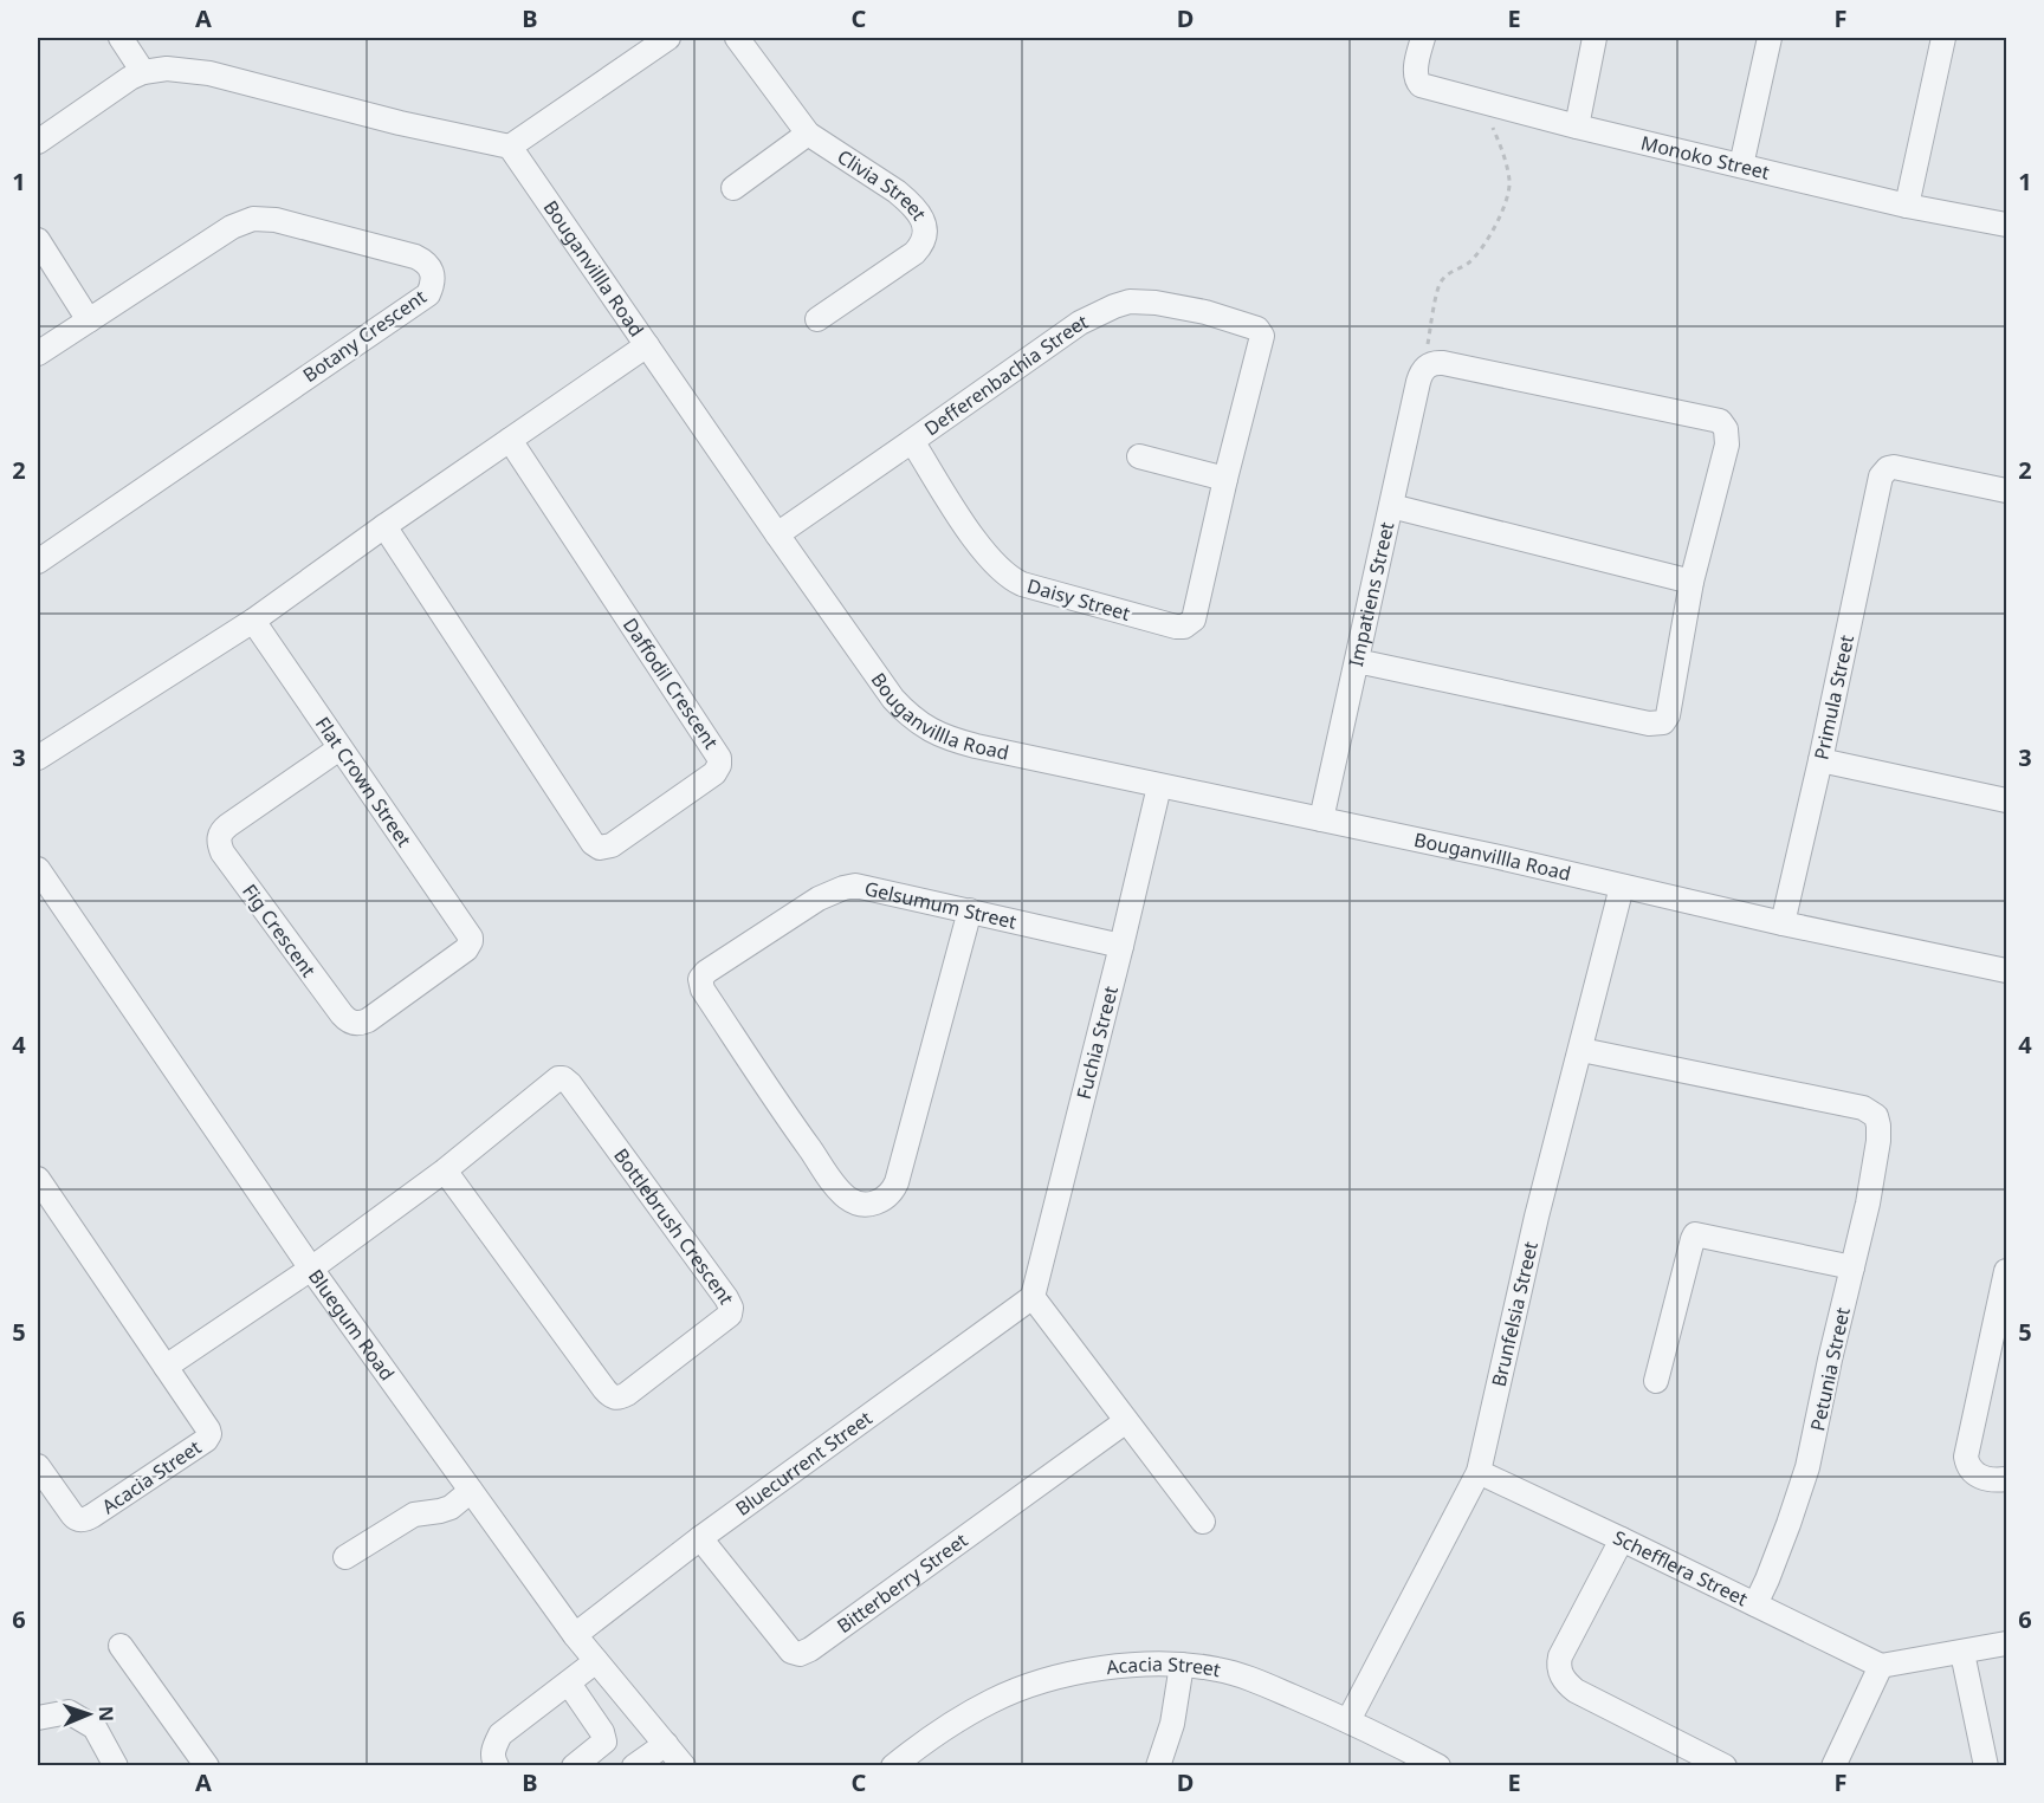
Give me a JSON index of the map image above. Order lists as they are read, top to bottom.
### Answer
{
  "streets": {
    "street": [
      "Monoko Street",
      "Clivia Street",
      "Bouganvillla Road",
      "Botany Crescent",
      "Defferenbachia Street",
      "Impatiens Street",
      "Daisy Street",
      "Daffodil Crescent",
      "Primula Street",
      "Flat Crown Street",
      "Gelsumum Street",
      "Fig Crescent",
      "Fuchia Street",
      "Bottlebrush Crescent",
      "Brunfelsia Street",
      "Bluegum Road",
      "Petunia Street",
      "Bluecurrent Street",
      "Acacia Street",
      "Schefflera Street",
      "Bitterberry Street"
    ]
  },
  "crossings": [
    ["Bouganvillla Road", "Defferenbachia Street"],
    ["Bouganvillla Road", "Impatiens Street"],
    ["Bouganvillla Road", "Primula Street"],
    ["Bouganvillla Road", "Fuchia Street"],
    ["Bouganvillla Road", "Brunfelsia Street"],
    ["Defferenbachia Street", "Daisy Street"],
    ["Flat Crown Street", "Fig Crescent"],
    ["Gelsumum Street", "Fuchia Street"],
    ["Fuchia Street", "Bluecurrent Street"],
    ["Brunfelsia Street", "Petunia Street"],
    ["Brunfelsia Street", "Acacia Street"],
    ["Brunfelsia Street", "Schefflera Street"],
    ["Bluegum Road", "Bluecurrent Street"],
    ["Petunia Street", "Schefflera Street"],
    ["Bluecurrent Street", "Bitterberry Street"]
  ],
  "north": "right",
  "grid": {
    "columns": [
      "A",
      "B",
      "C",
      "D",
      "E",
      "F"
    ],
    "rows": [
      "1",
      "2",
      "3",
      "4",
      "5",
      "6"
    ]
  }
}
